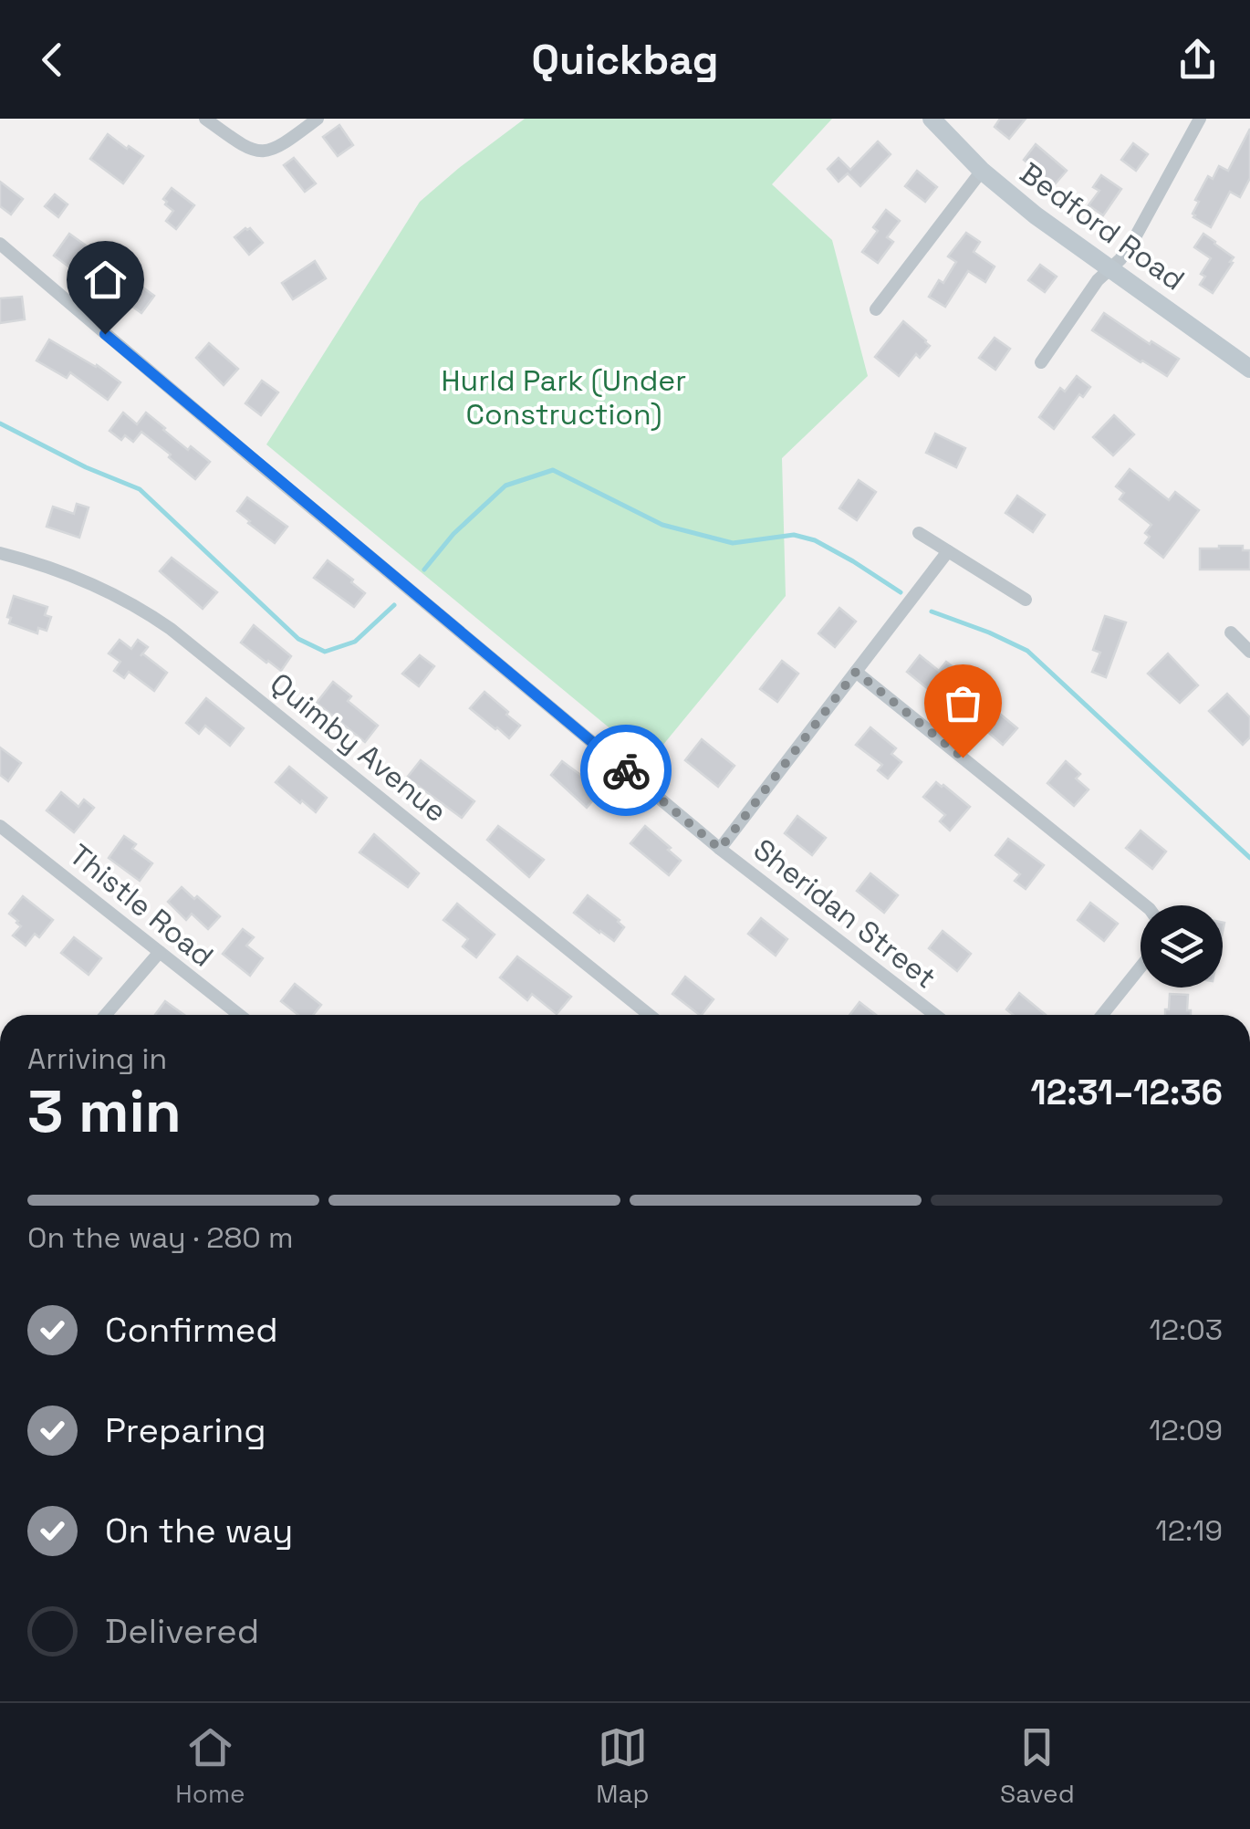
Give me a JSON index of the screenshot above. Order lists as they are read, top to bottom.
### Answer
{
  "streets": {
    "street": [
      "Bedford Road",
      "Quimby Avenue",
      "Thistle Road",
      "Sheridan Street"
    ]
  },
  "parks": ["Hurld Park (Under Construction)"],
  "page": {
    "header": "Quickbag",
    "heading": ["3 min", "Arriving in", "12:31–12:36"],
    "bar": "On the way · 280 m",
    "list": [
      ["Confirmed", "12:03"],
      ["Preparing", "12:09"],
      ["On the way", "12:19"],
      "Delivered"
    ],
    "tabs": ["Home", "Map", "Saved"]
  }
}
